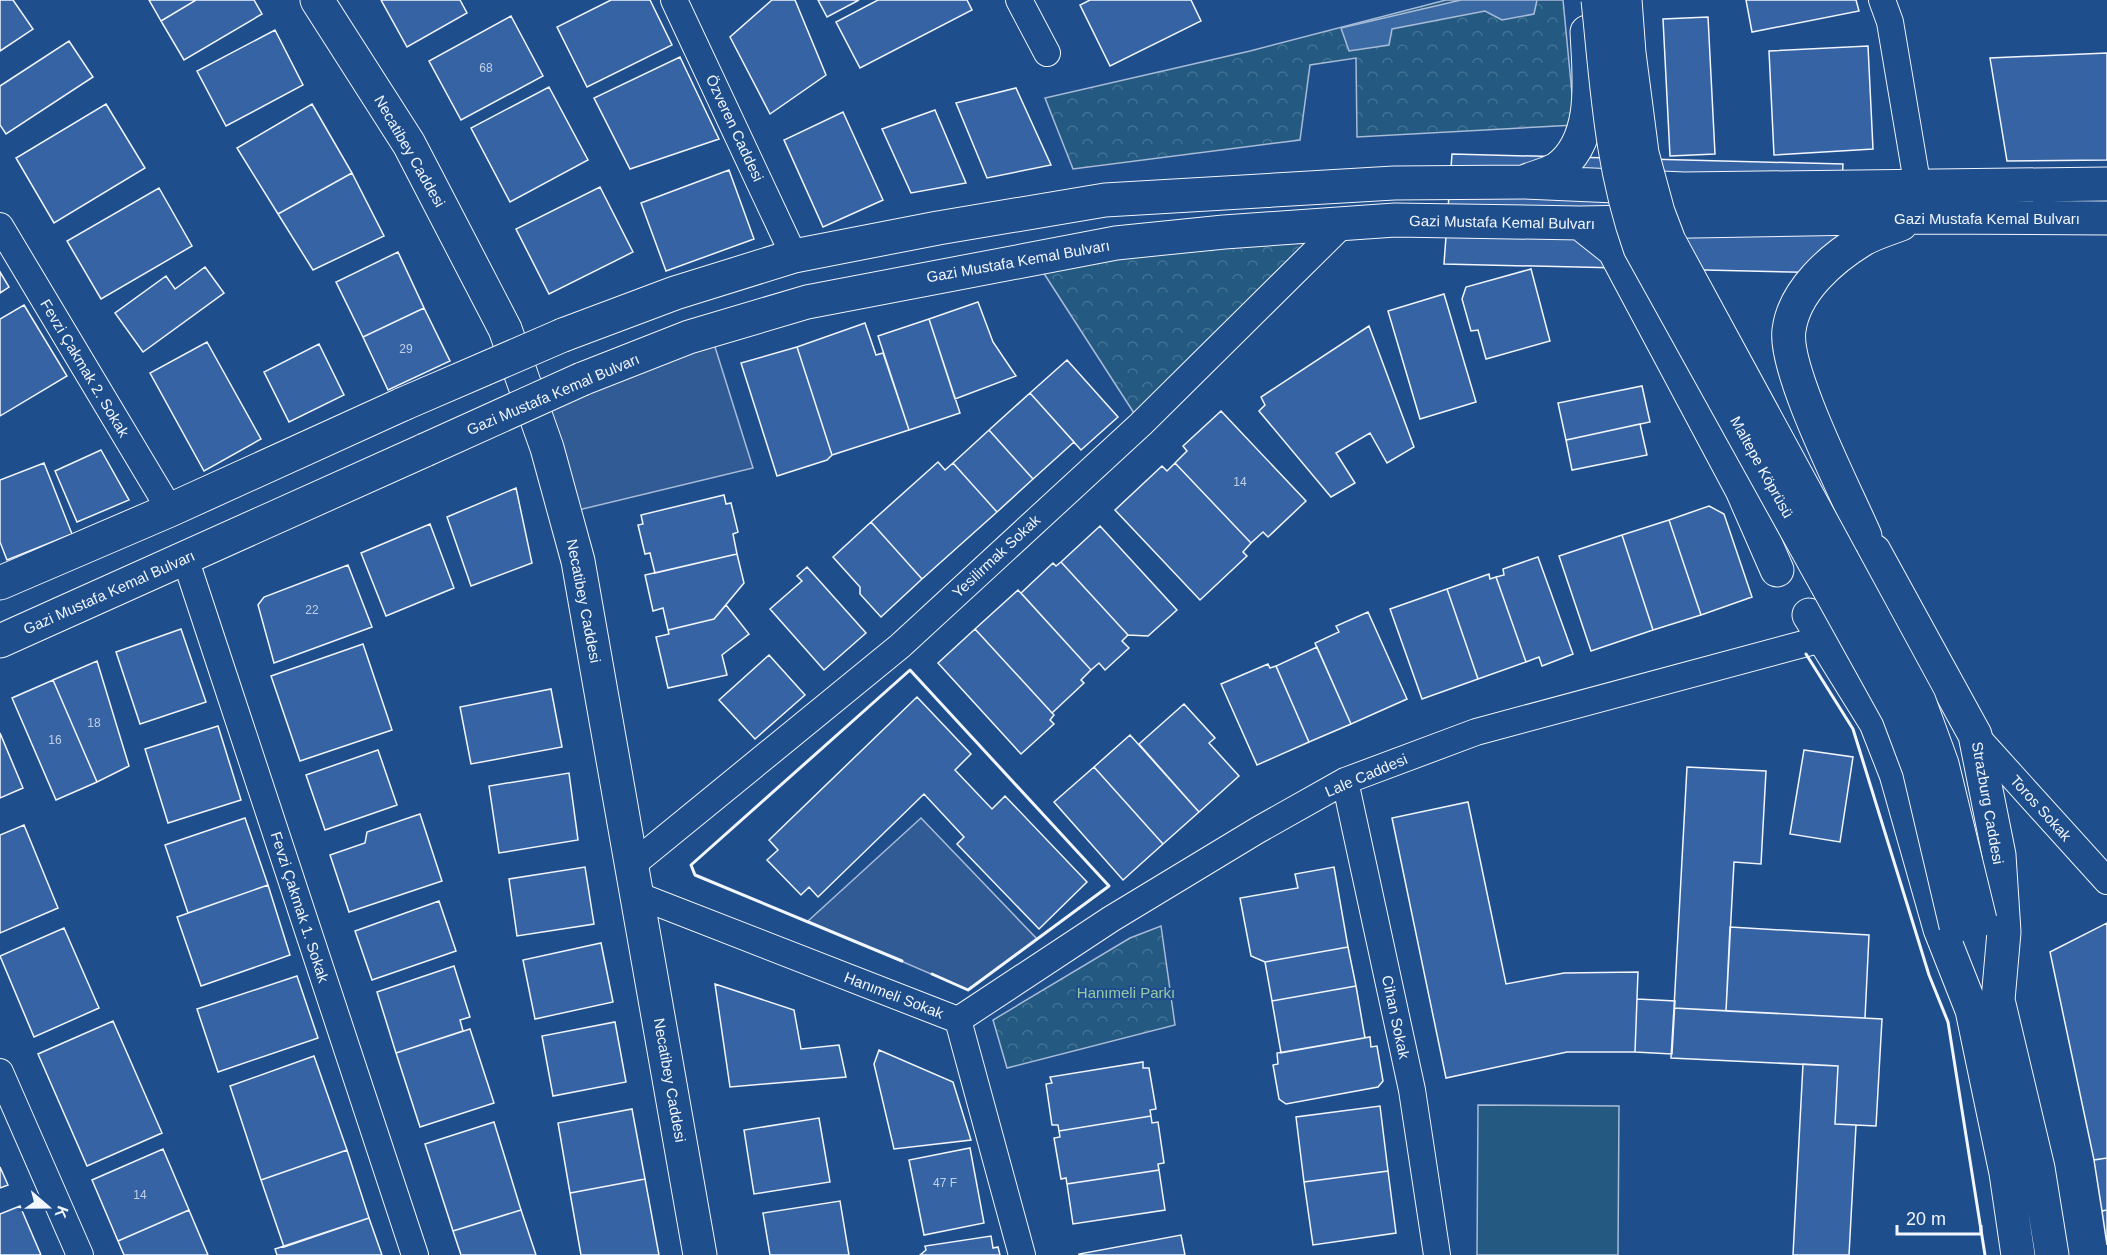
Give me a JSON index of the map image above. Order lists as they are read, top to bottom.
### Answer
{
  "streets": {
    "main road": [
      "Necatibey Caddesi",
      "Gazi Mustafa Kemal Bulvarı",
      "Maltepe Köprüsü",
      "Strazburg Caddesi"
    ],
    "street": [
      "Özveren Caddesi",
      "Fevzi Çakmak 2. Sokak",
      "Yesilirmak Sokak",
      "Lale Caddesi",
      "Toros Sokak",
      "Fevzi Çakmak 1. Sokak",
      "Hanımeli Sokak",
      "Cihan Sokak"
    ]
  },
  "crossings": [
    ["Özveren Caddesi", "Gazi Mustafa Kemal Bulvarı"],
    ["Necatibey Caddesi", "Yesilirmak Sokak"],
    ["Necatibey Caddesi", "Hanımeli Sokak"],
    ["Gazi Mustafa Kemal Bulvarı", "Fevzi Çakmak 2. Sokak"],
    ["Gazi Mustafa Kemal Bulvarı", "Yesilirmak Sokak"],
    ["Gazi Mustafa Kemal Bulvarı", "Strazburg Caddesi"],
    ["Gazi Mustafa Kemal Bulvarı", "Fevzi Çakmak 1. Sokak"],
    ["Yesilirmak Sokak", "Hanımeli Sokak"],
    ["Lale Caddesi", "Strazburg Caddesi"],
    ["Lale Caddesi", "Hanımeli Sokak"],
    ["Lale Caddesi", "Cihan Sokak"],
    ["Strazburg Caddesi", "Toros Sokak"]
  ],
  "parks": ["Hanımeli Parkı"],
  "house_numbers": [
    "68",
    "29",
    "14",
    "22",
    "18",
    "16",
    "47 F",
    "14"
  ],
  "scale_bar": "20 m",
  "north": "right"
}
